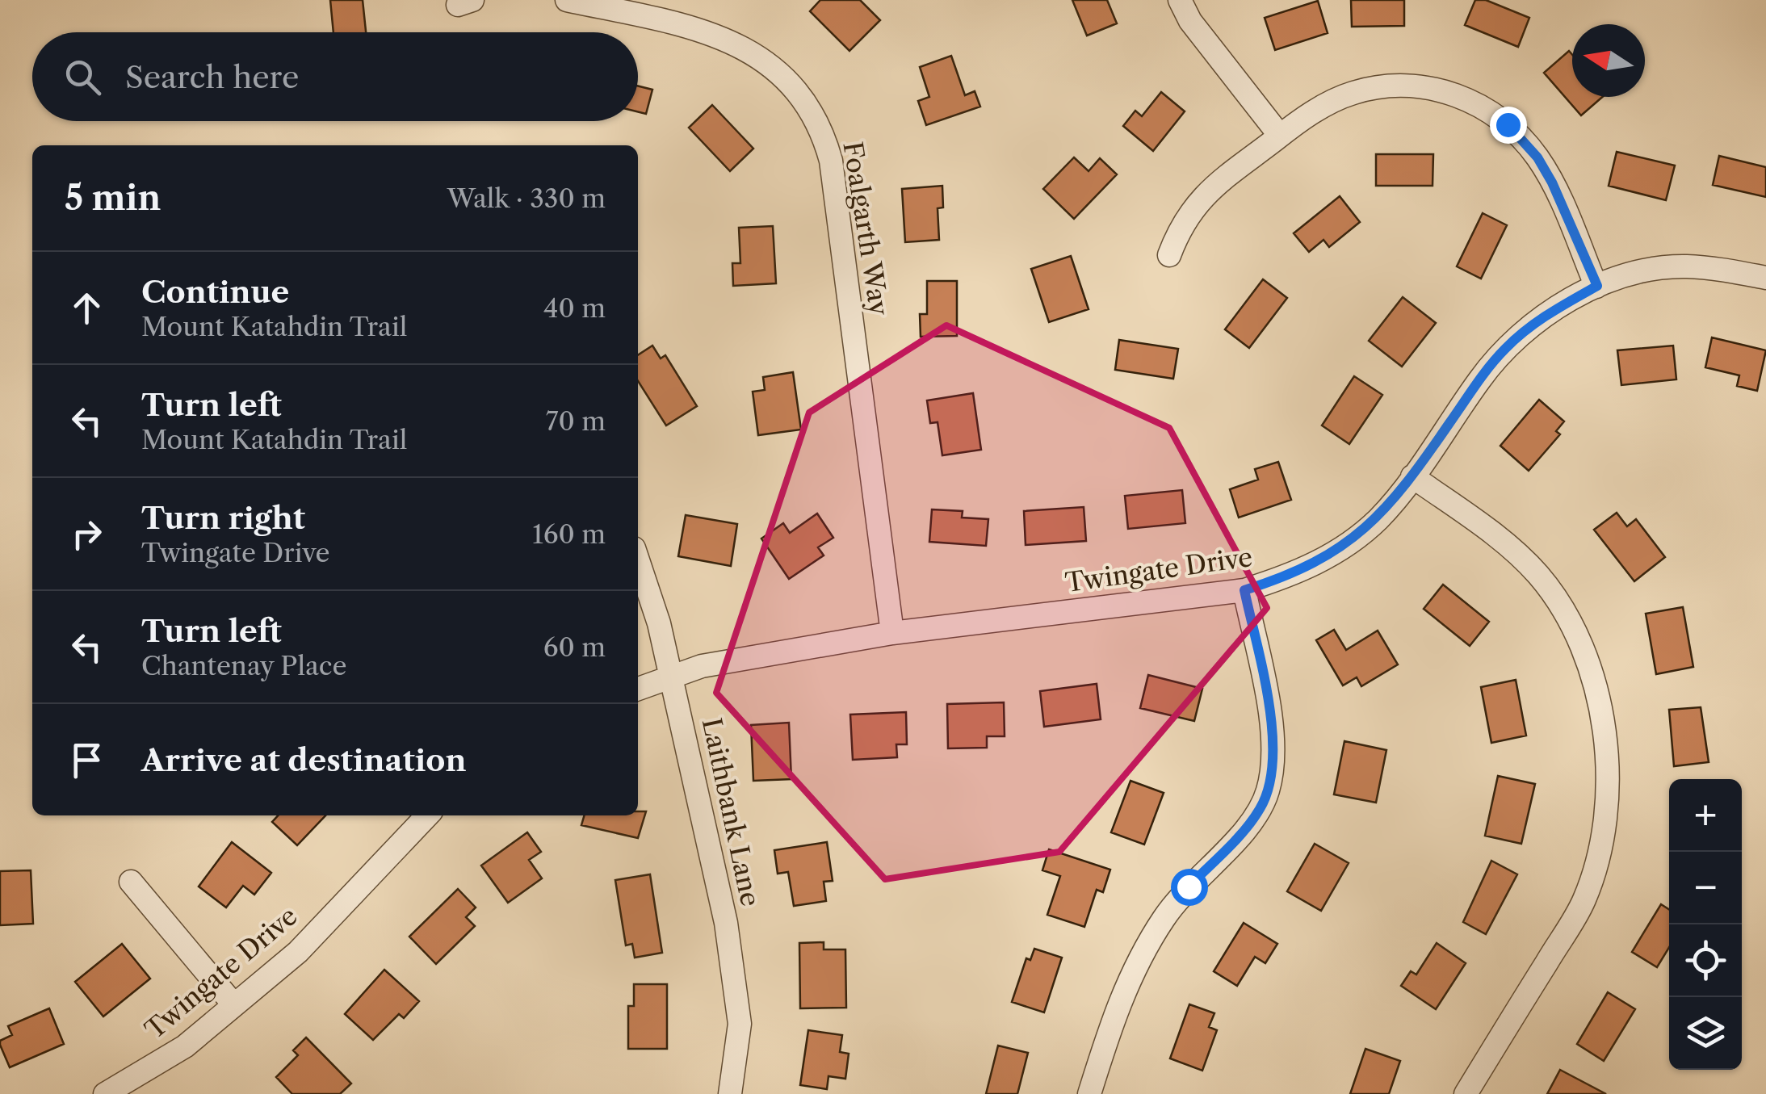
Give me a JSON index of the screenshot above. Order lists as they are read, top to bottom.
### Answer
{
  "streets": {
    "street": ["Foalgarth Way", "Twingate Drive", "Laithbank Lane"]
  },
  "crossings": [
    ["Foalgarth Way", "Twingate Drive"],
    ["Twingate Drive", "Laithbank Lane"]
  ],
  "north": "left",
  "page": {
    "search": "Search here",
    "heading": ["5 min", "Walk · 330 m"],
    "list": [
      ["Continue", "Mount Katahdin Trail", "40 m"],
      ["Turn left", "Mount Katahdin Trail", "70 m"],
      ["Turn right", "Twingate Drive", "160 m"],
      ["Turn left", "Chantenay Place", "60 m"],
      "Arrive at destination"
    ],
    "map_buttons": ["+", "−"]
  }
}
